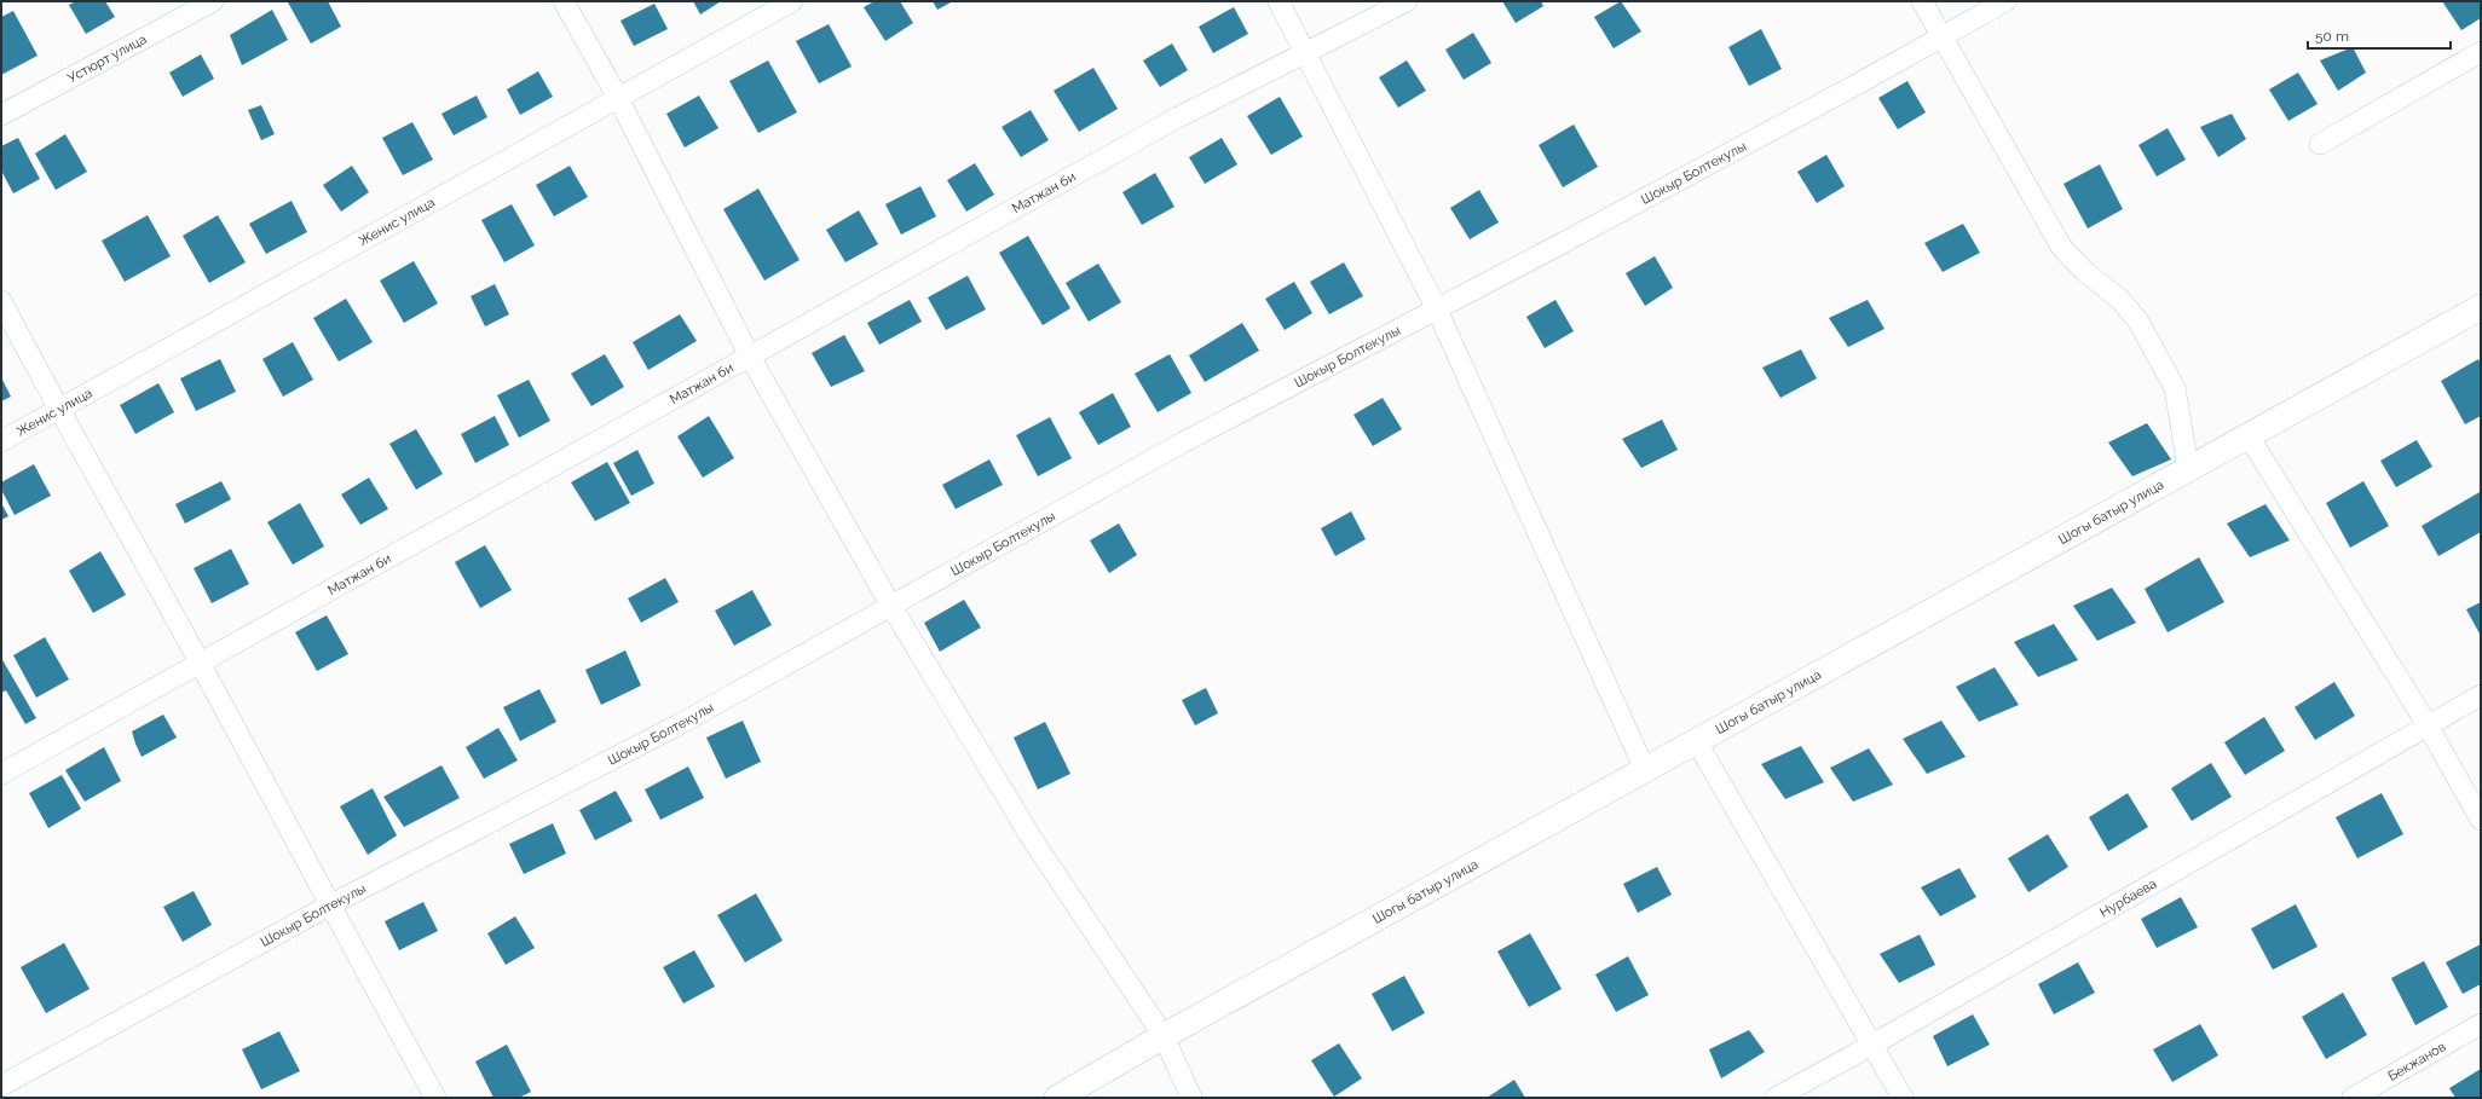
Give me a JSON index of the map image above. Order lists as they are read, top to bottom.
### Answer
{
  "streets": {
    "street": [
      "Устюрт улица",
      "Шокыр Болтекулы",
      "Матжан би",
      "Женис улица",
      "Шогы батыр улица",
      "Нурбаева",
      "Бекжанов"
    ]
  },
  "scale_bar": "50 m"
}
